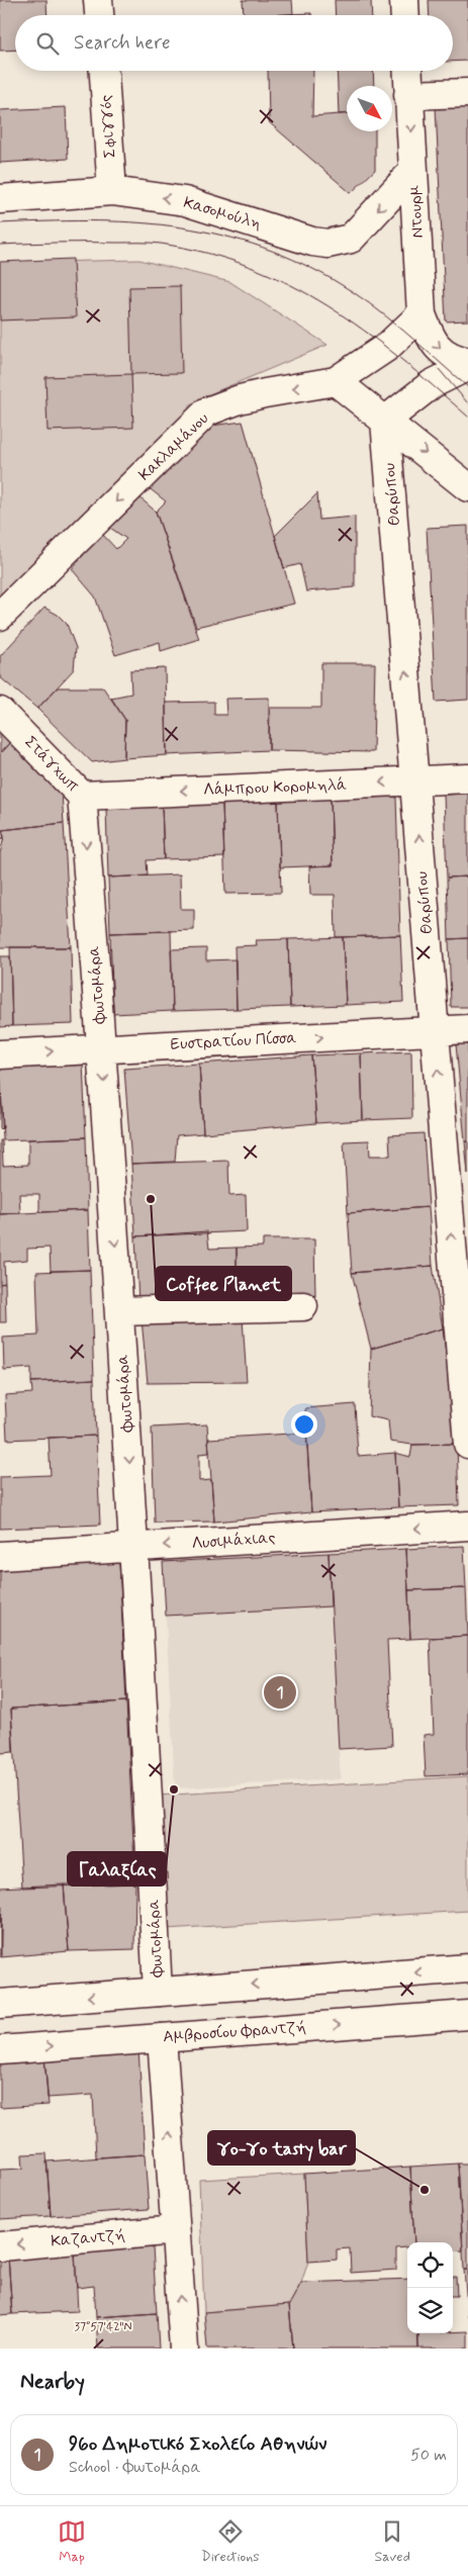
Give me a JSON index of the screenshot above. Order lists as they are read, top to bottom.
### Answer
{
  "streets": {
    "street": [
      "Σφιγγός",
      "Ντουρμ",
      "Κασομούλη",
      "Κακλαμάνου",
      "Θαρύπου",
      "Στάγχωπ",
      "Λάμπρου Κορομηλά",
      "Φωτομάρα",
      "Ευστρατίου Πίσσα",
      "Λυσιμάχιας",
      "Αμβροσίου Φραντζή",
      "Καζαντζή"
    ]
  },
  "crossings": [
    ["Σφιγγός", "Κασομούλη"],
    ["Ντουρμ", "Κασομούλη"],
    ["Ντουρμ", "Κακλαμάνου"],
    ["Θαρύπου", "Λάμπρου Κορομηλά"],
    ["Θαρύπου", "Ευστρατίου Πίσσα"],
    ["Στάγχωπ", "Λάμπρου Κορομηλά"],
    ["Στάγχωπ", "Φωτομάρα"],
    ["Λάμπρου Κορομηλά", "Φωτομάρα"],
    ["Φωτομάρα", "Ευστρατίου Πίσσα"],
    ["Φωτομάρα", "Λυσιμάχιας"]
  ],
  "one_way": [
    "Ντουρμ",
    "Κασομούλη",
    "Κακλαμάνου",
    "Θαρύπου",
    "Λάμπρου Κορομηλά",
    "Φωτομάρα",
    "Ευστρατίου Πίσσα"
  ],
  "places": ["Coffee Planet", "Γαλαξίας", "γο-γο tasty bar"],
  "north": "bottom right",
  "page": {
    "search": "Search here",
    "pins": "1",
    "heading": "Nearby",
    "list": [
      {
        "mark": "1",
        "name": "96ο Δημοτικό Σχολείο Αθηνών",
        "note": "School · Φωτομάρα",
        "value": "50 m"
      }
    ],
    "nav": ["Map", "Directions", "Saved"]
  },
  "coordinates": ["37°57'42\"N"]
}
